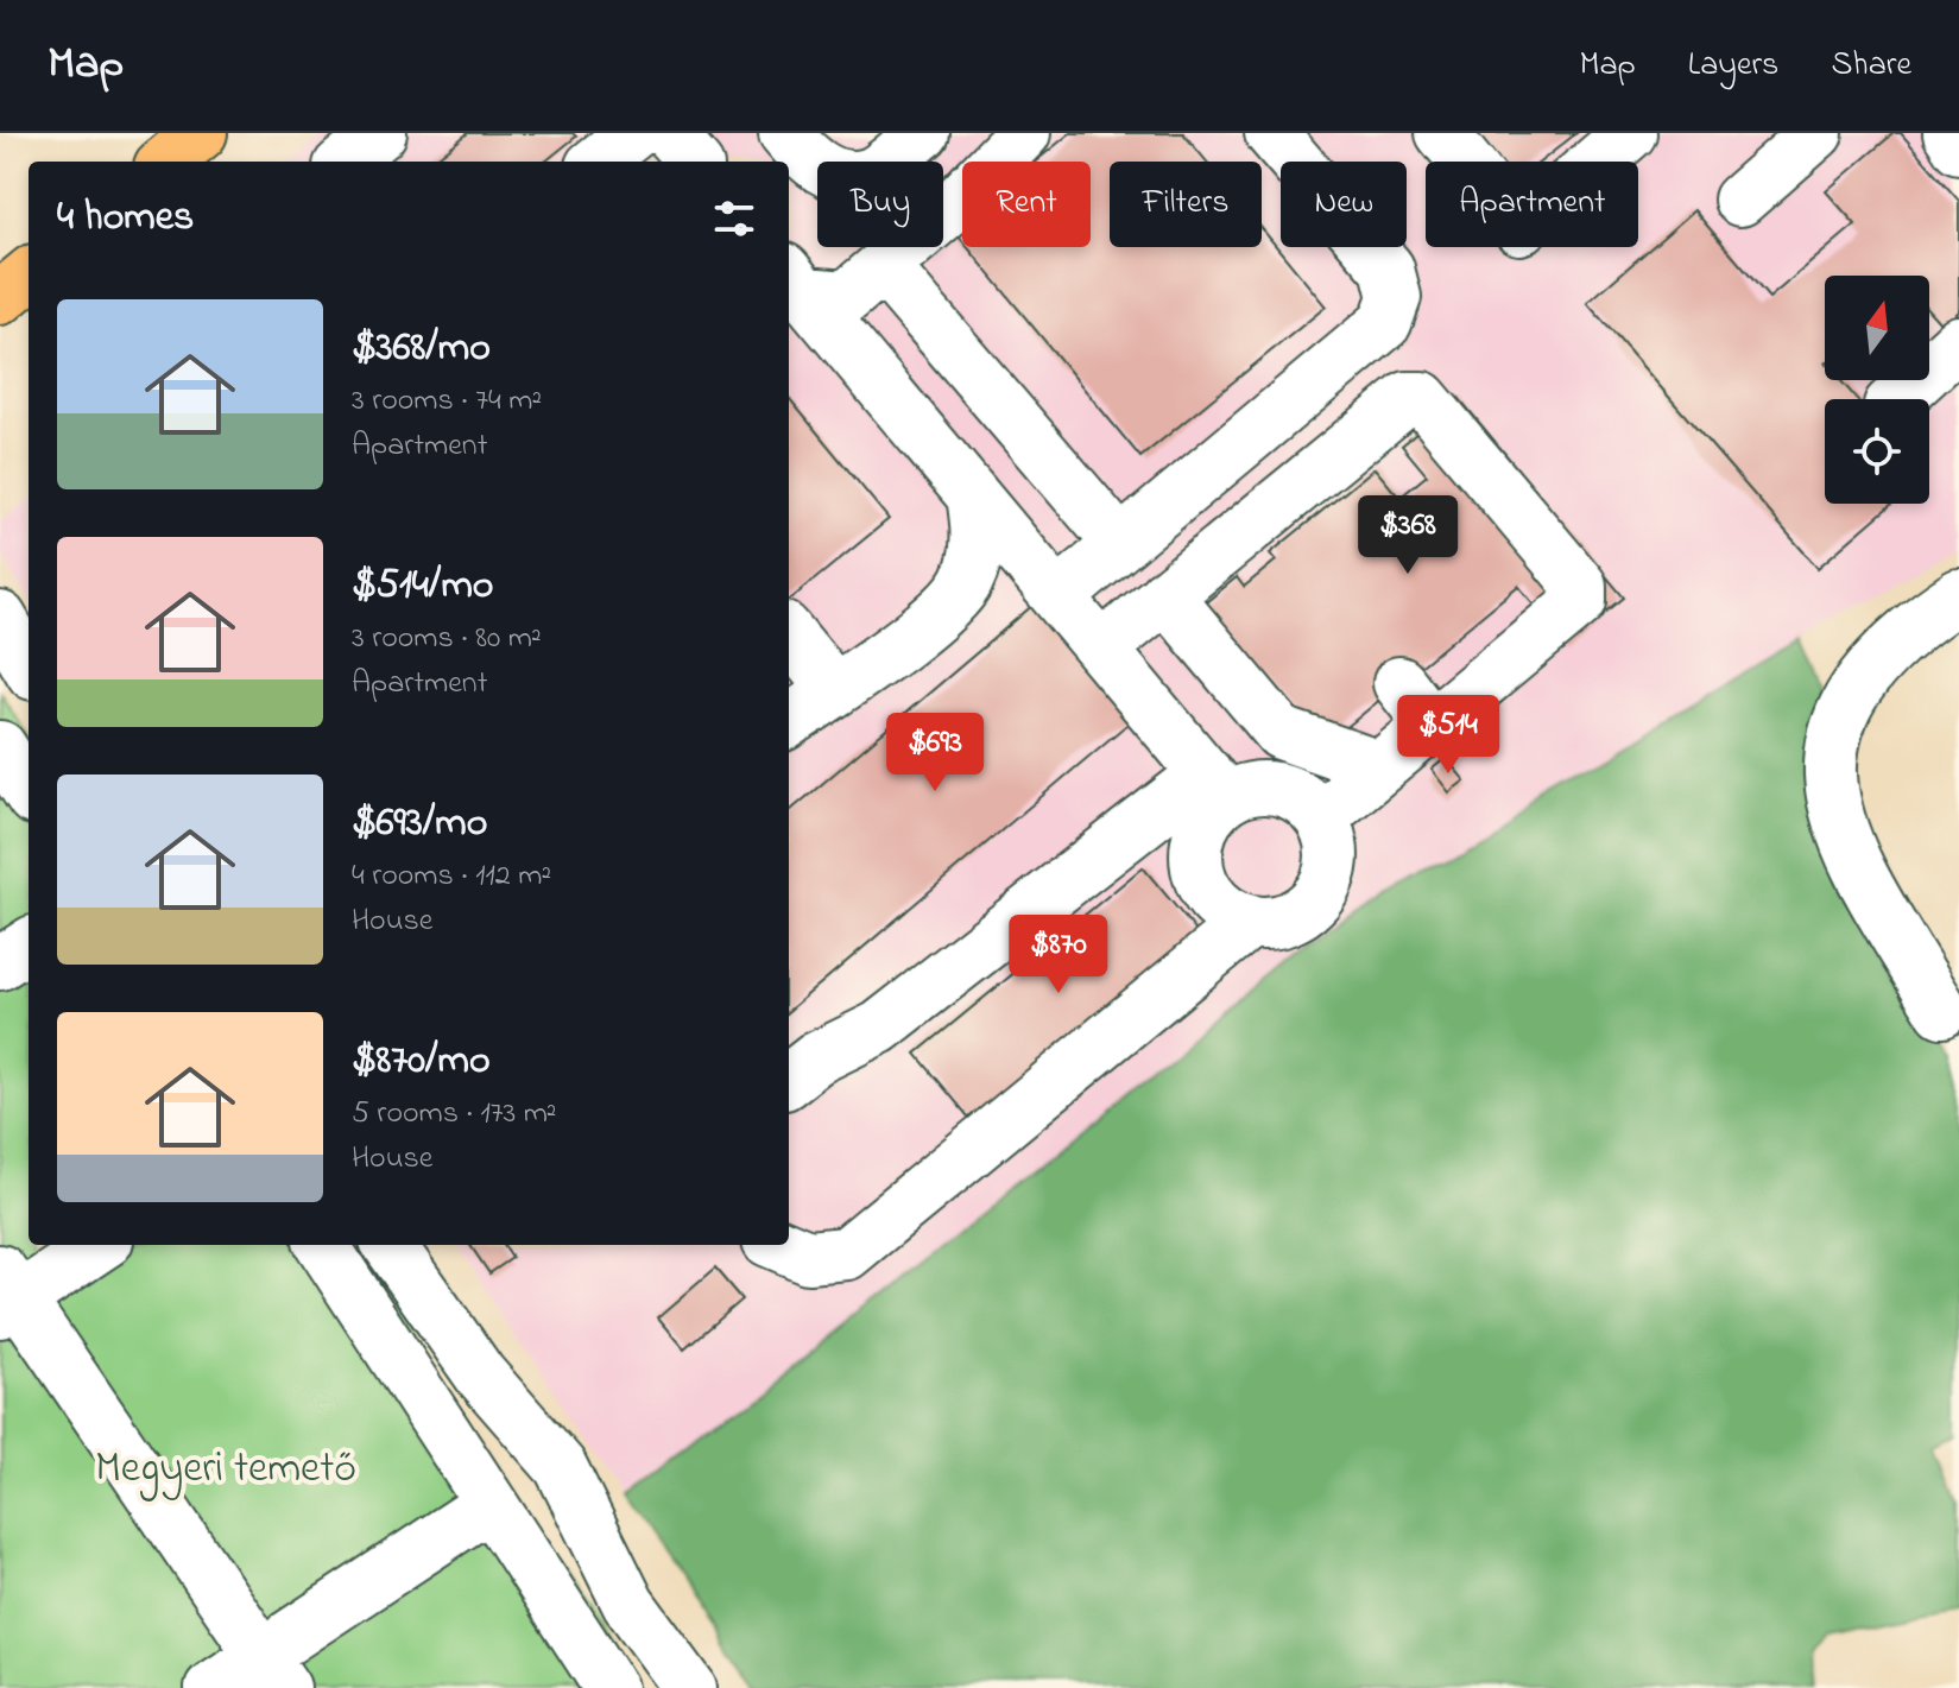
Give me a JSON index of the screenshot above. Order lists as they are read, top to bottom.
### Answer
{
  "parks": ["Megyeri temető"],
  "north": "top",
  "page": {
    "header": "Map",
    "nav": ["Map", "Layers", "Share"],
    "chip": [
      "Buy",
      "Rent",
      "Filters",
      "New",
      "Apartment"
    ],
    "heading": "4 homes",
    "list": [
      {
        "name": "$368/mo",
        "note": "3 rooms · 74 m² · Apartment"
      },
      {
        "name": "$514/mo",
        "note": "3 rooms · 80 m² · Apartment"
      },
      {
        "name": "$693/mo",
        "note": "4 rooms · 112 m² · House"
      },
      {
        "name": "$870/mo",
        "note": "5 rooms · 173 m² · House"
      }
    ],
    "price": [
      "$368",
      "$514",
      "$693",
      "$870"
    ]
  }
}
